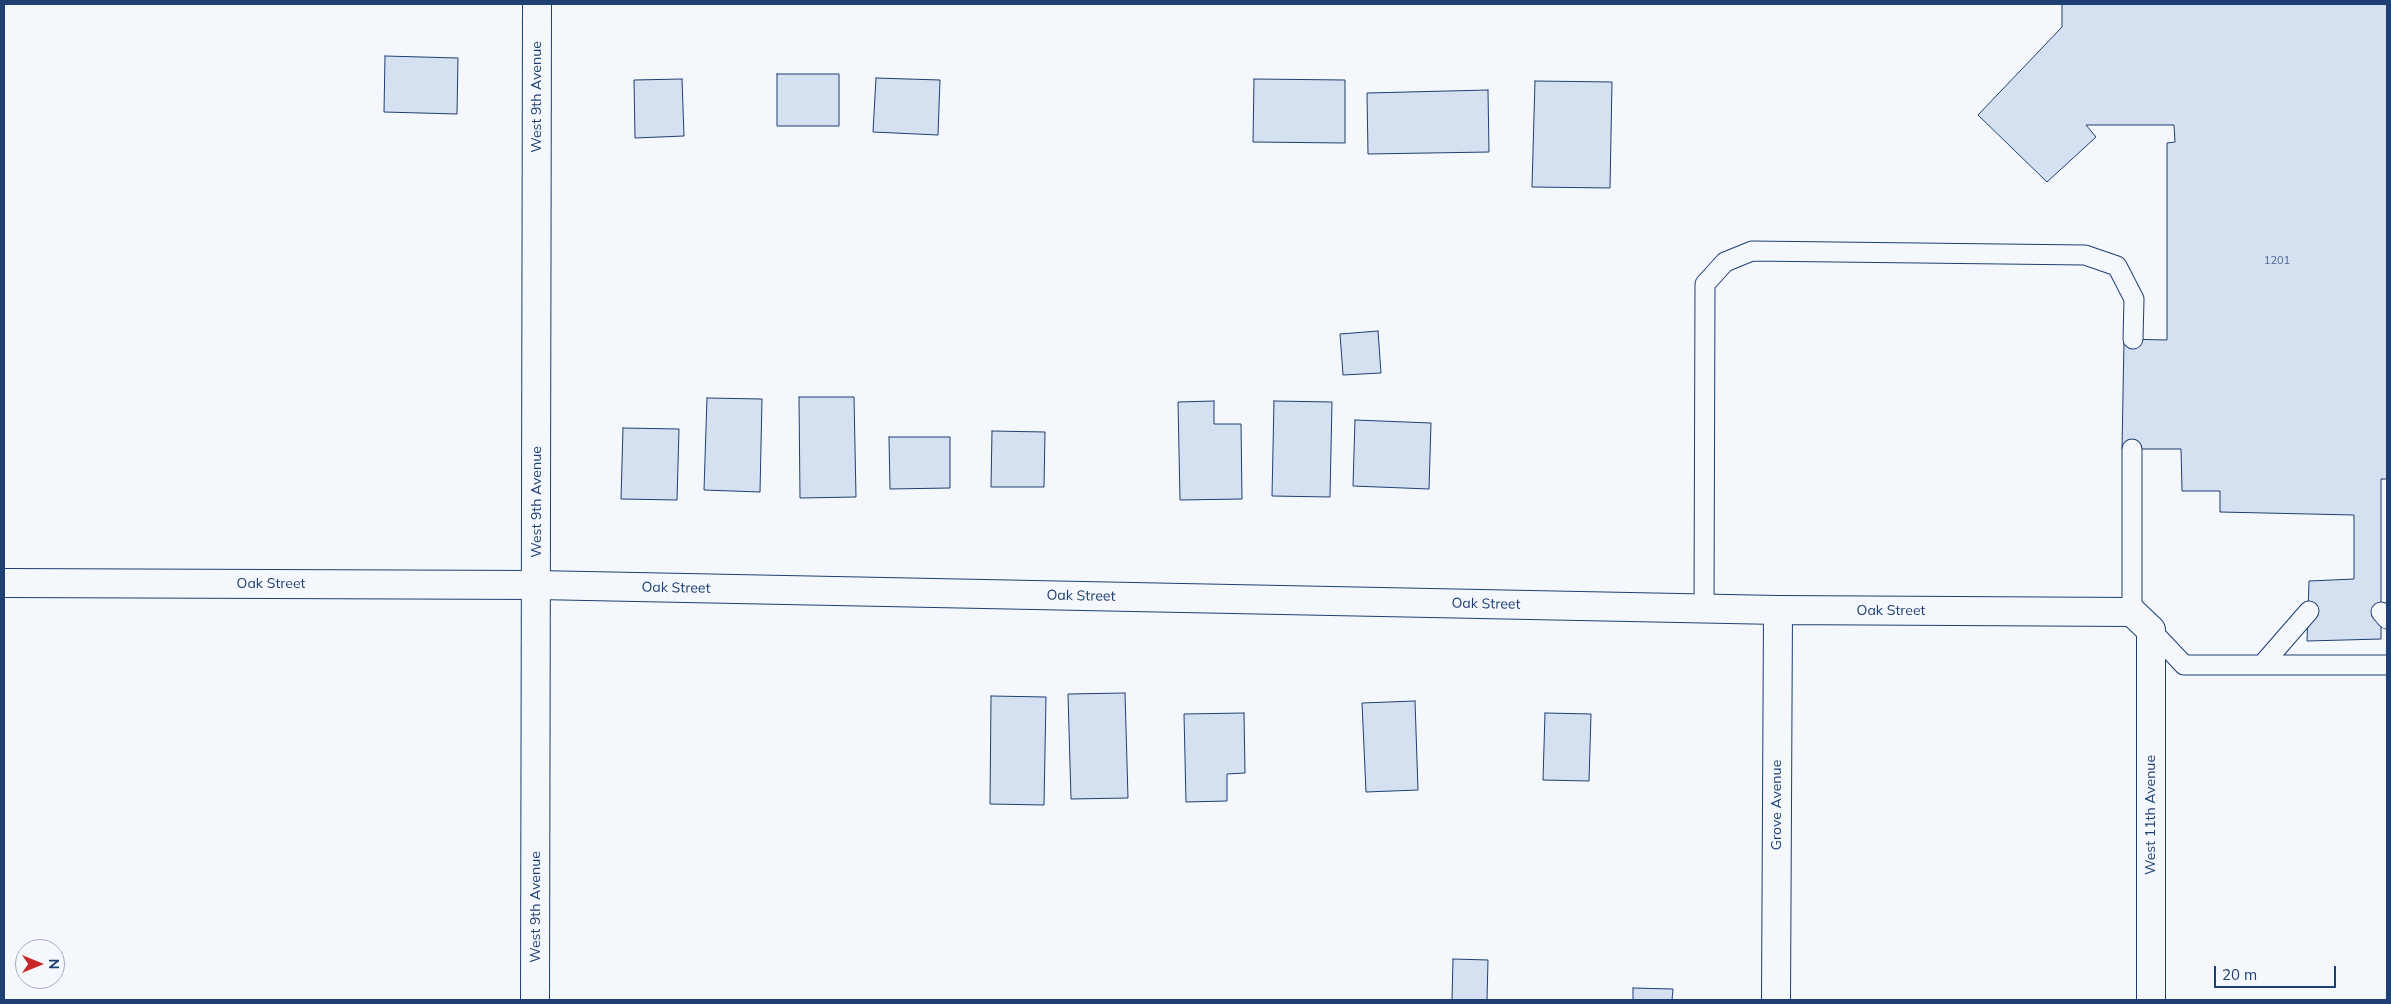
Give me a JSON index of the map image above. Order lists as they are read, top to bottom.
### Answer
{
  "streets": {
    "street": [
      "West 9th Avenue",
      "Oak Street",
      "Grove Avenue",
      "West 11th Avenue"
    ]
  },
  "crossings": [
    ["West 9th Avenue", "Oak Street"],
    ["Oak Street", "Grove Avenue"],
    ["Oak Street", "West 11th Avenue"]
  ],
  "house_numbers": ["1201"],
  "scale_bar": "20 m",
  "north": "right"
}
